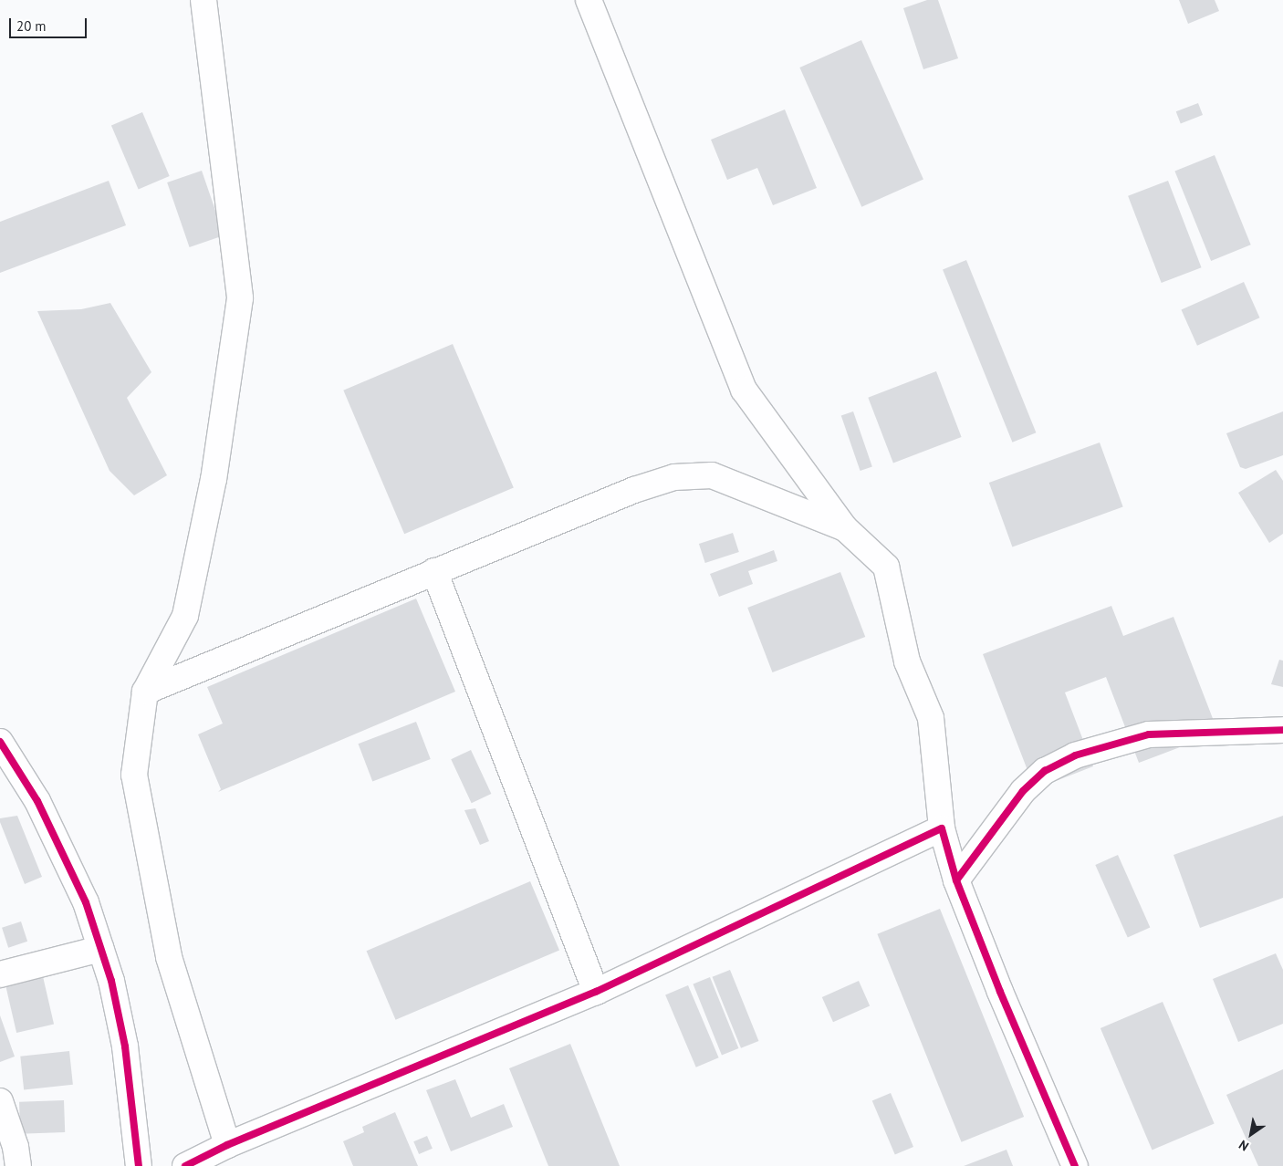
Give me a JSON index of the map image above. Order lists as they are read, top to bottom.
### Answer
{
  "scale_bar": "20 m",
  "north": "bottom left"
}
